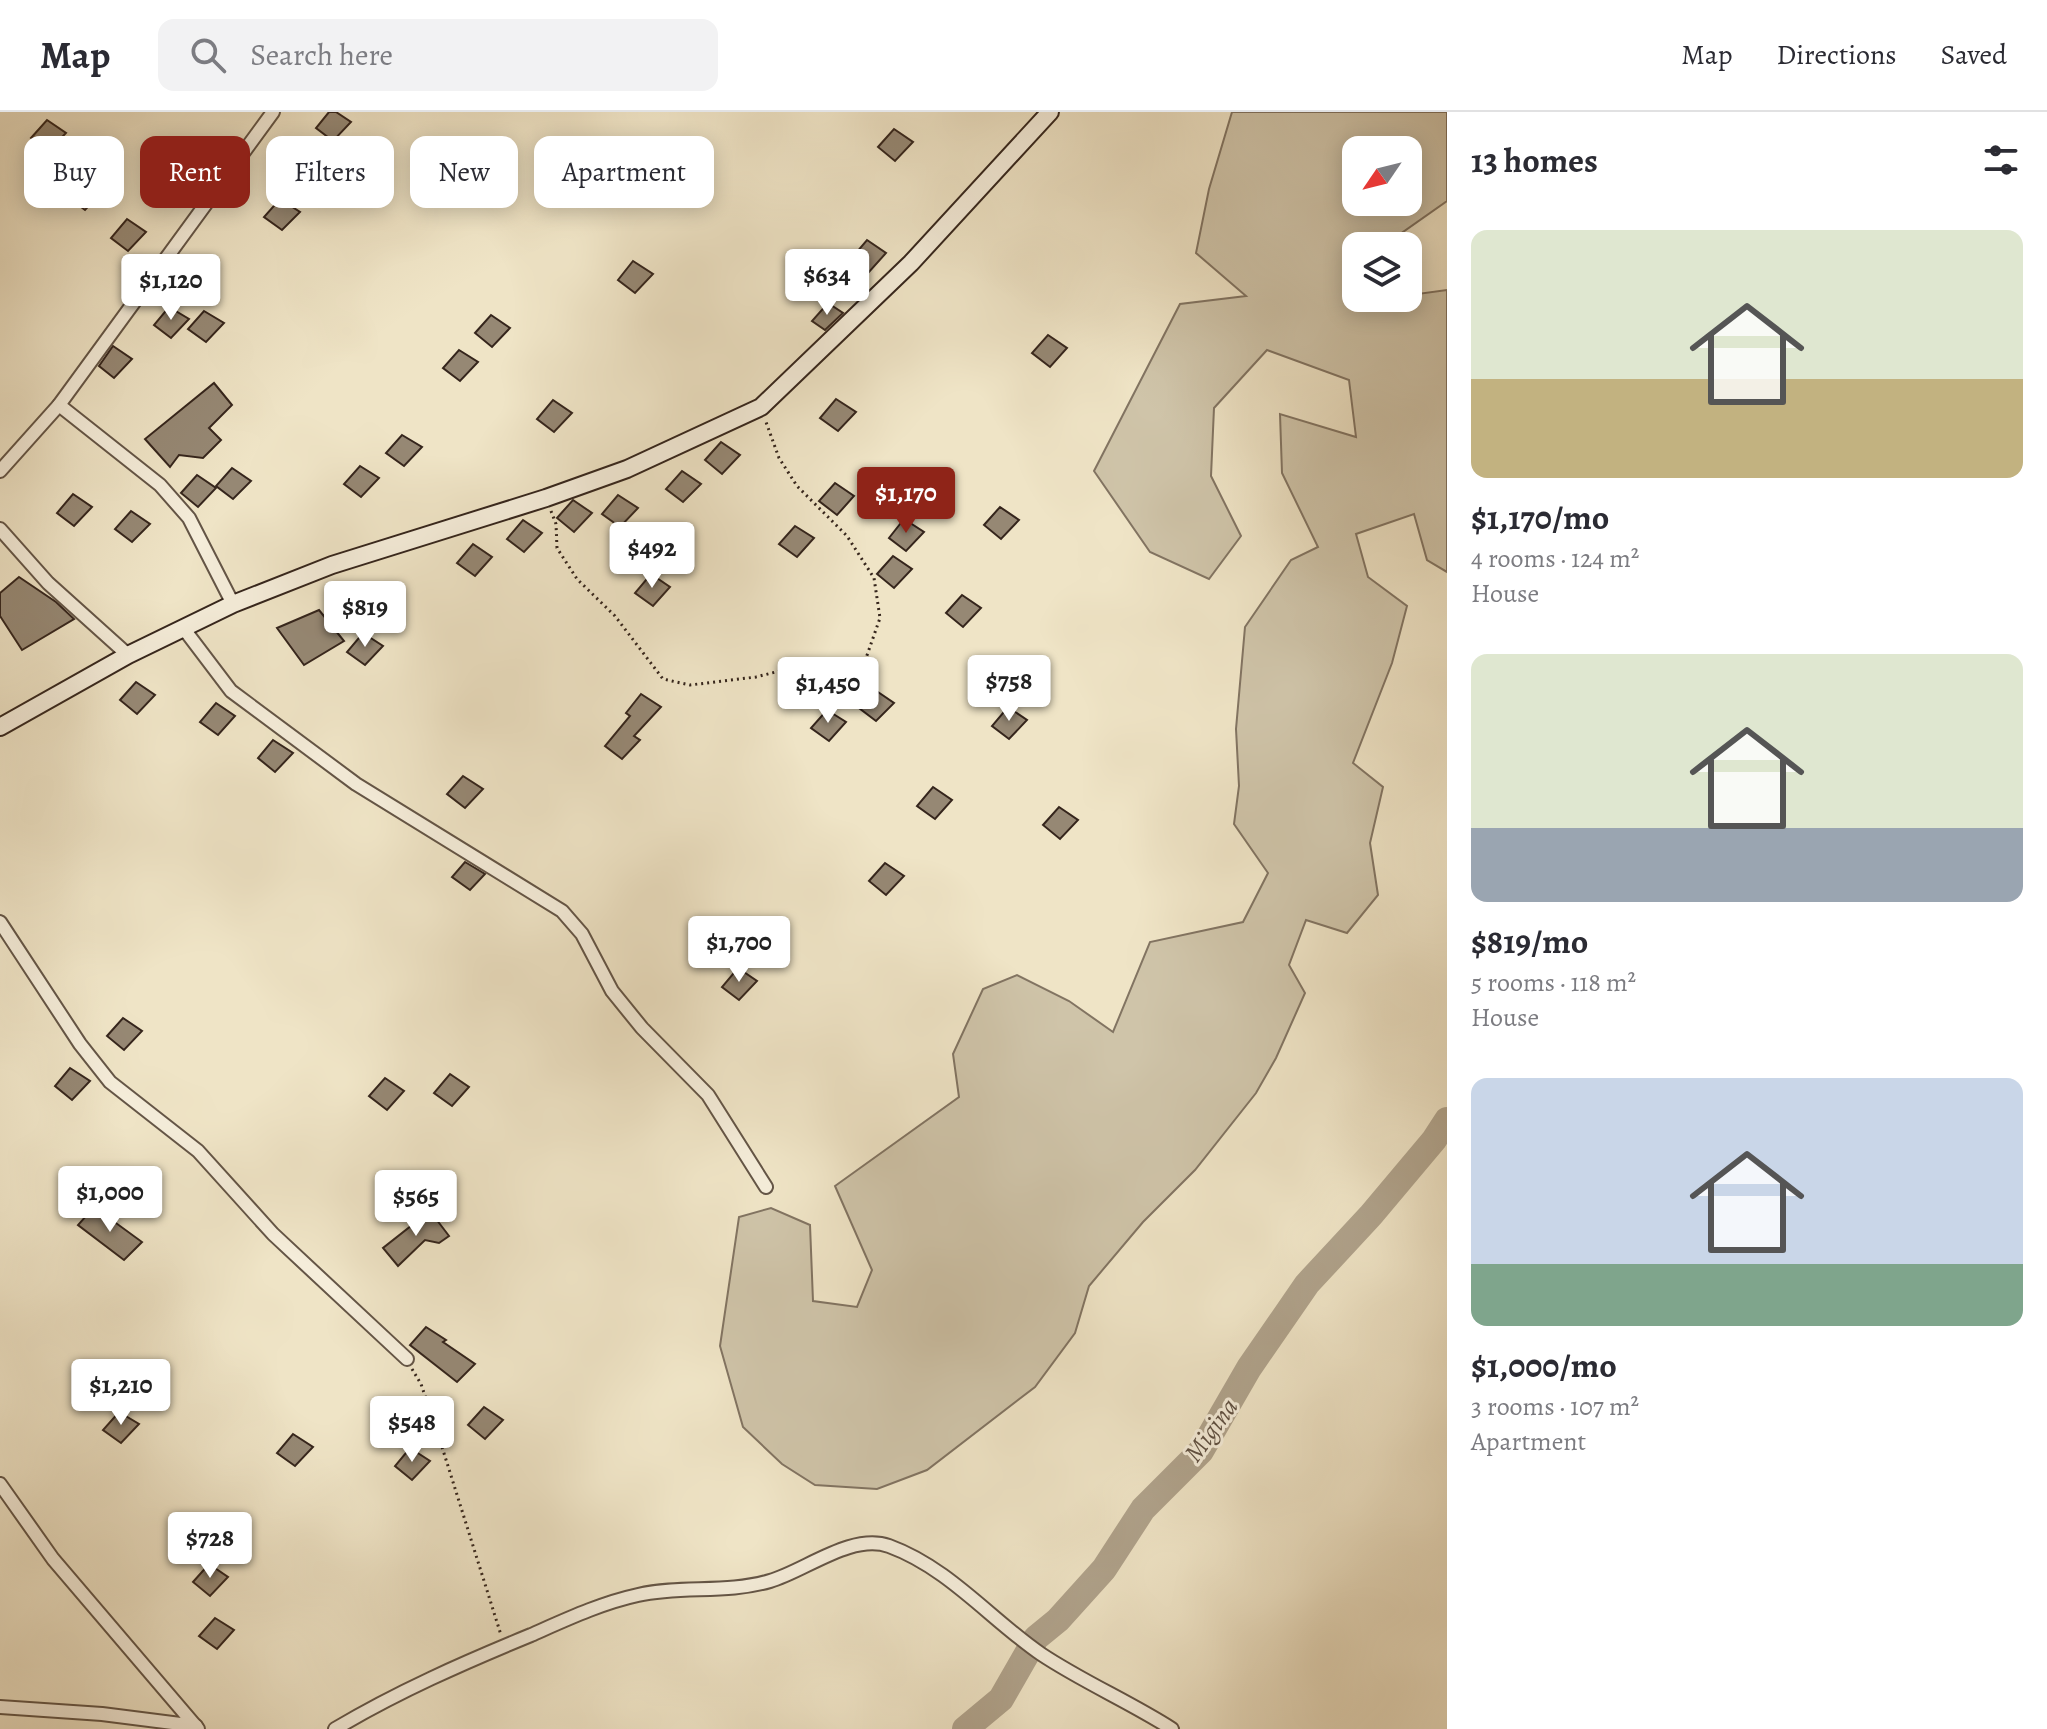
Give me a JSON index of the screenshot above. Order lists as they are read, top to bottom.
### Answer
{
  "water": ["Migina"],
  "north": "bottom left",
  "page": {
    "header": "Map",
    "search": "Search here",
    "nav": ["Map", "Directions", "Saved"],
    "heading": "13 homes",
    "chip": [
      "Buy",
      "Rent",
      "Filters",
      "New",
      "Apartment"
    ],
    "list": [
      {
        "name": "$1,170/mo",
        "note": "4 rooms · 124 m² · House"
      },
      {
        "name": "$819/mo",
        "note": "5 rooms · 118 m² · House"
      },
      {
        "name": "$1,000/mo",
        "note": "3 rooms · 107 m² · Apartment"
      }
    ],
    "price": [
      "$634",
      "$1,120",
      "$1,170",
      "$492",
      "$819",
      "$758",
      "$1,450",
      "$1,700",
      "$1,000",
      "$565",
      "$1,210",
      "$548",
      "$728"
    ]
  }
}
